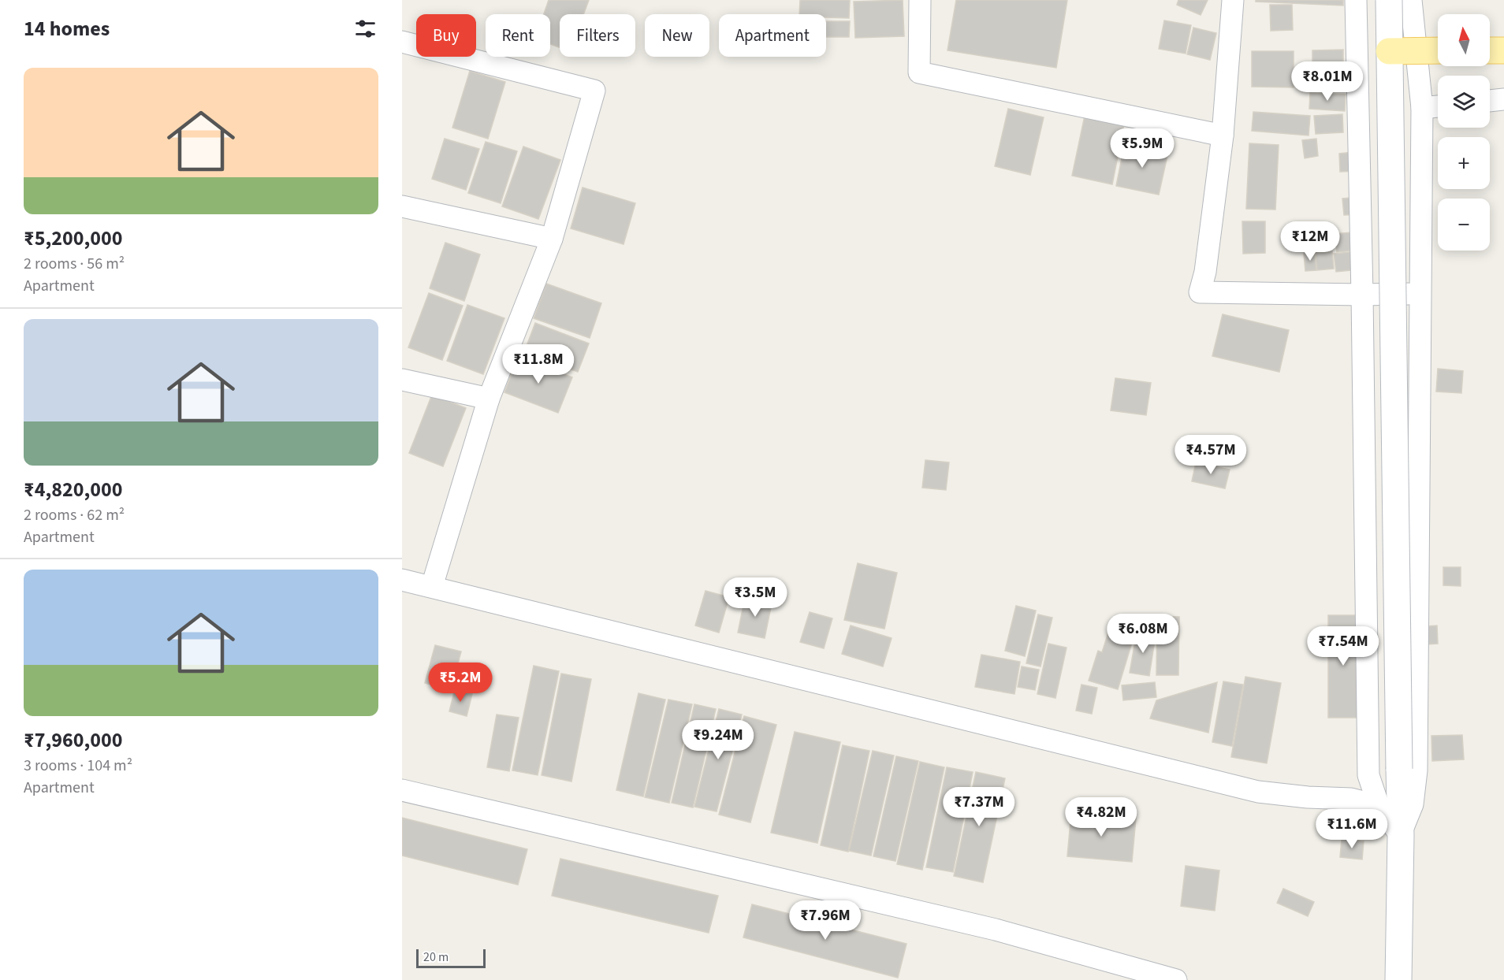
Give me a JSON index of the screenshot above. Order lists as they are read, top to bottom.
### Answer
{
  "scale_bar": "20 m",
  "north": "top",
  "page": {
    "heading": "14 homes",
    "map_buttons": ["+", "−"],
    "chip": [
      "Buy",
      "Rent",
      "Filters",
      "New",
      "Apartment"
    ],
    "list": [
      {
        "name": "₹5,200,000",
        "note": "2 rooms · 56 m² · Apartment"
      },
      {
        "name": "₹4,820,000",
        "note": "2 rooms · 62 m² · Apartment"
      },
      {
        "name": "₹7,960,000",
        "note": "3 rooms · 104 m² · Apartment"
      }
    ],
    "price": [
      "₹8.01M",
      "₹5.9M",
      "₹12M",
      "₹11.8M",
      "₹4.57M",
      "₹3.5M",
      "₹6.08M",
      "₹7.54M",
      "₹5.2M",
      "₹9.24M",
      "₹7.37M",
      "₹4.82M",
      "₹11.6M",
      "₹7.96M"
    ],
    "scale": "20 m"
  }
}
